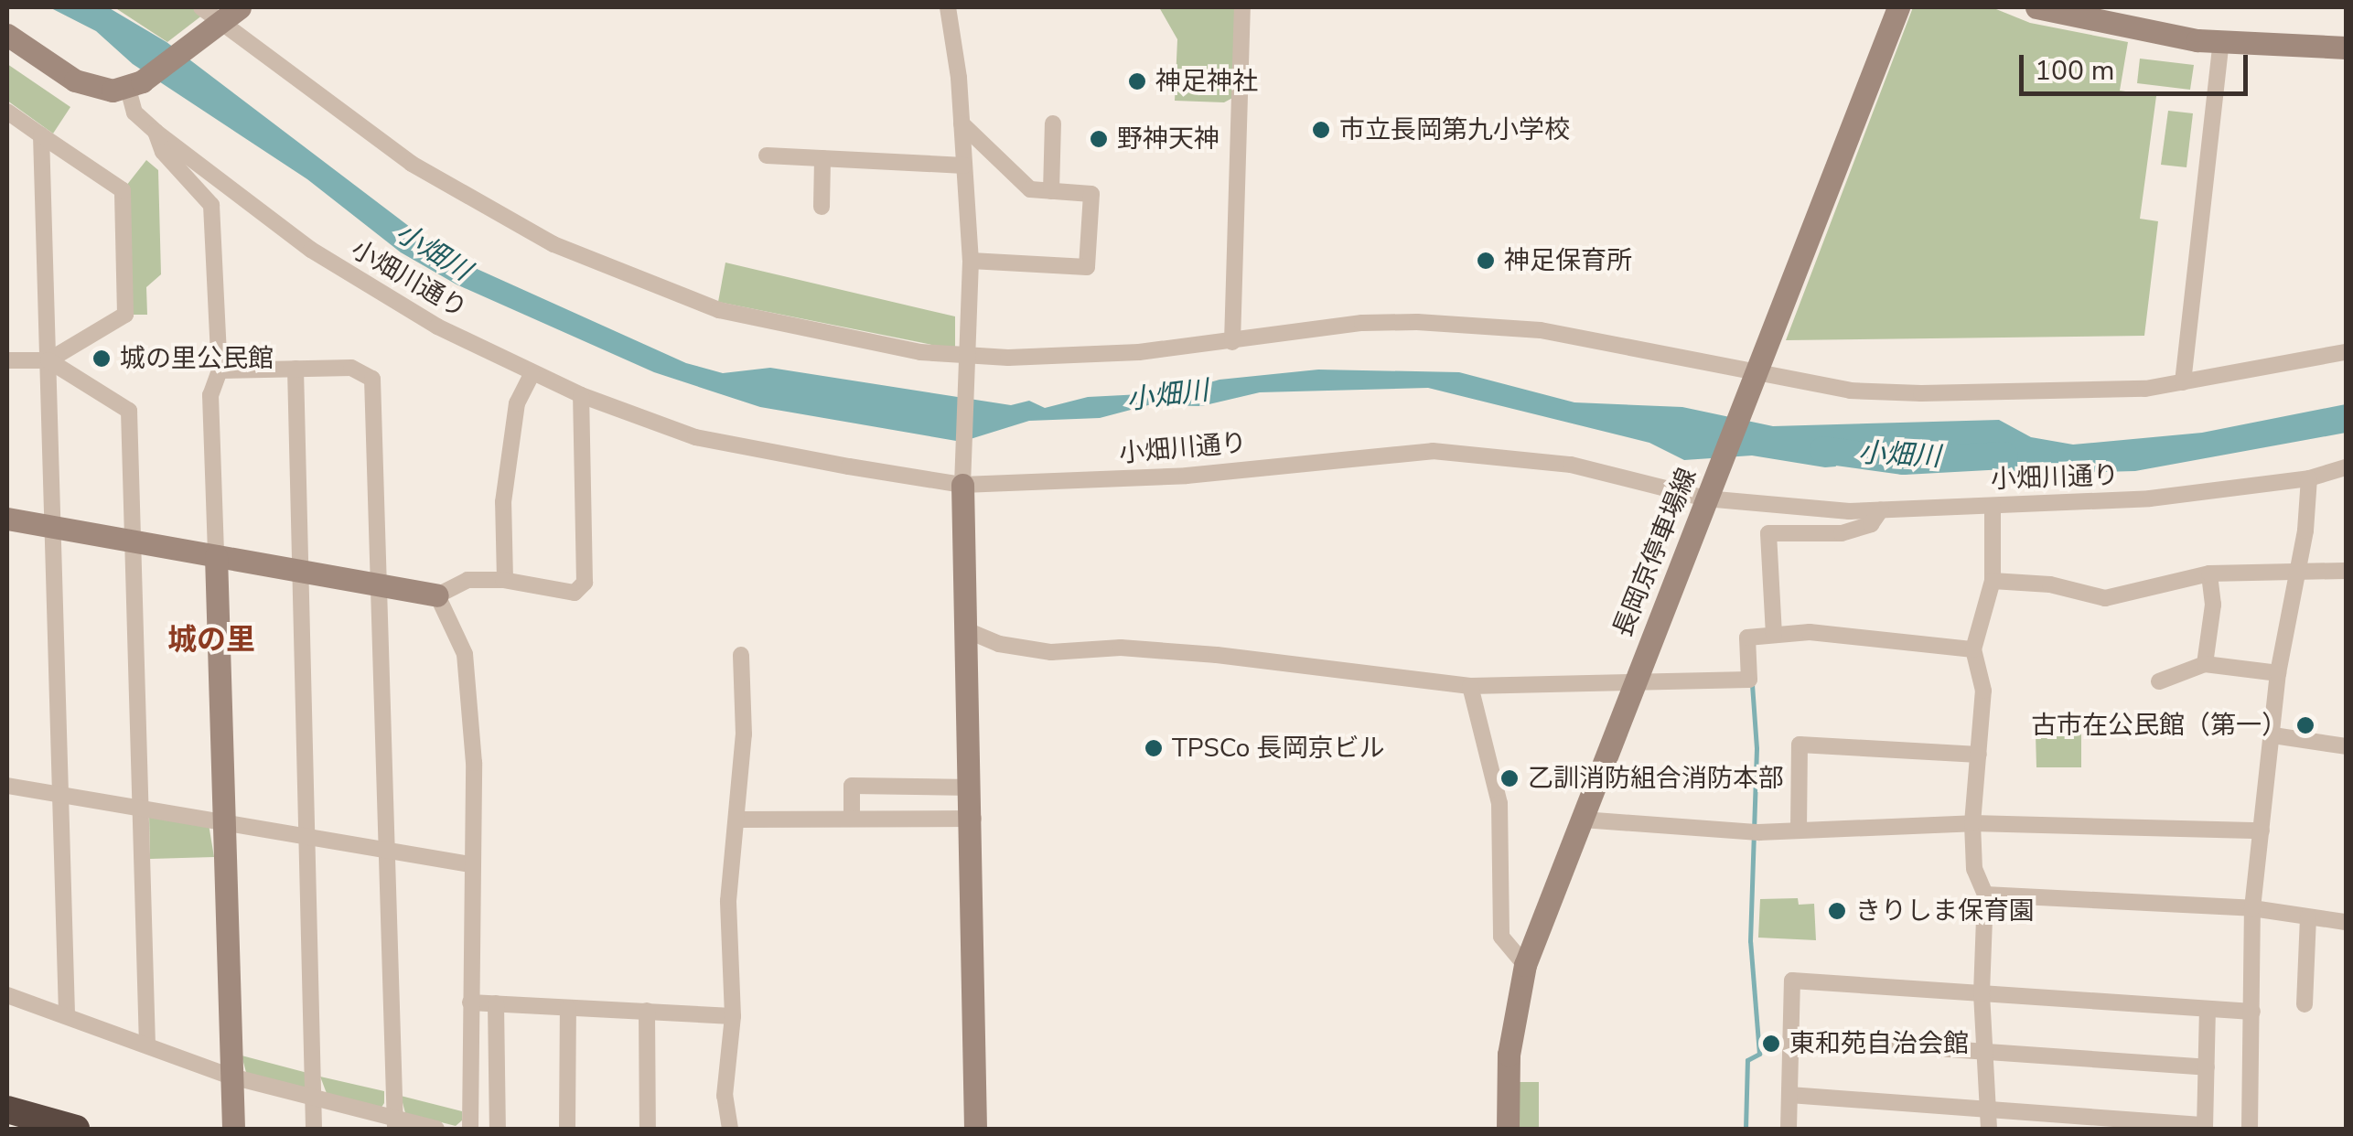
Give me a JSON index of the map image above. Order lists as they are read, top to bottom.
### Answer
{
  "streets": {
    "street": ["小畑川通り", "長岡京停車場線"]
  },
  "crossings": [
    ["小畑川通り", "長岡京停車場線"]
  ],
  "districts": ["城の里"],
  "water": ["小畑川"],
  "places": [
    "神足神社",
    "市立長岡第九小学校",
    "野神天神",
    "神足保育所",
    "城の里公民館",
    "古市在公民館（第一）",
    "TPSCo 長岡京ビル",
    "乙訓消防組合消防本部",
    "きりしま保育園",
    "東和苑自治会館"
  ],
  "scale_bar": "100 m"
}
